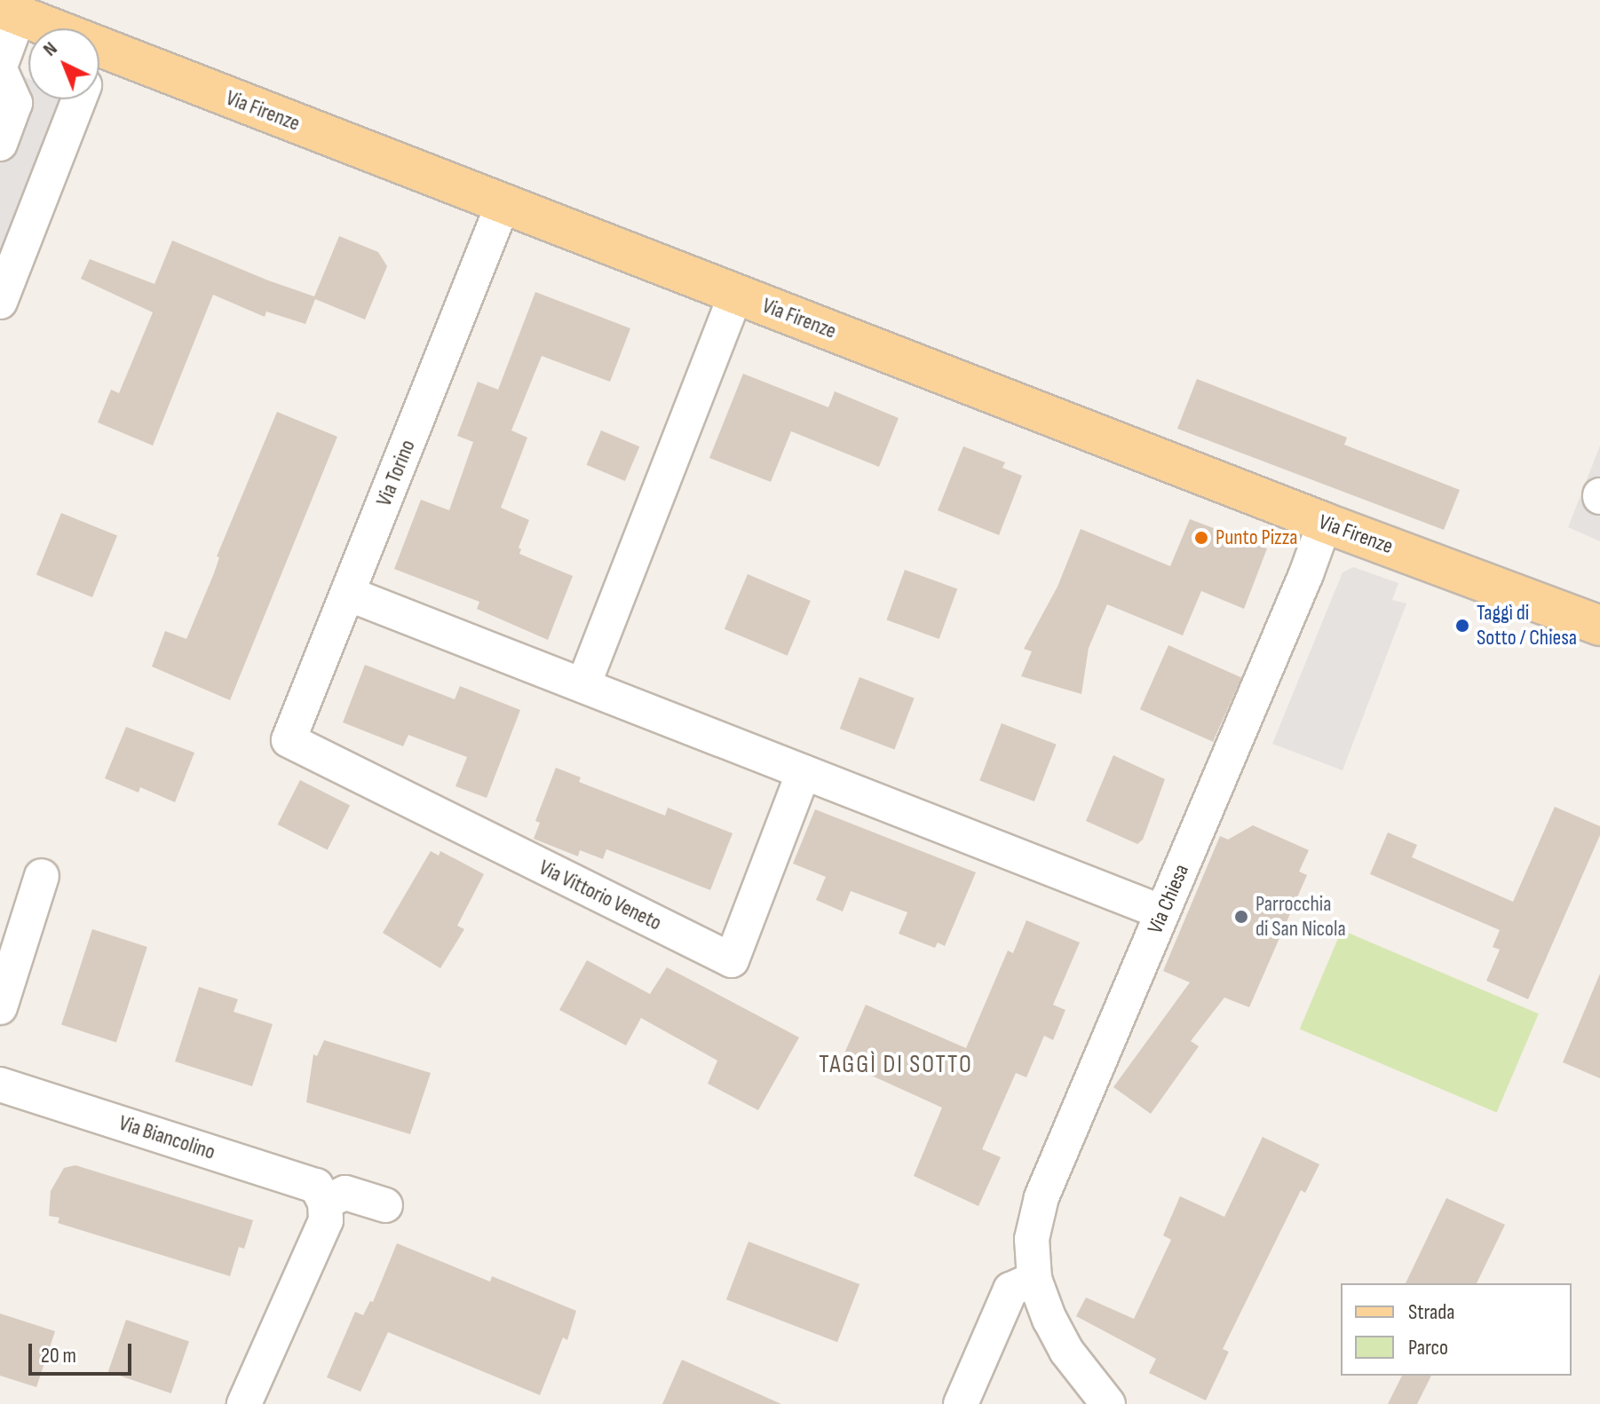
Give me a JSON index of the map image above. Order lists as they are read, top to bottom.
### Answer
{
  "streets": {
    "main road": ["Via Firenze"],
    "street": [
      "Via Torino",
      "Via Vittorio Veneto",
      "Via Chiesa",
      "Via Biancolino"
    ]
  },
  "crossings": [
    ["Via Firenze", "Via Torino"],
    ["Via Firenze", "Via Chiesa"],
    ["Via Torino", "Via Vittorio Veneto"]
  ],
  "districts": ["TAGGÌ DI SOTTO"],
  "places": ["Punto Pizza", "Taggì di Sotto / Chiesa", "Parrocchia di San Nicola"],
  "legend": ["Strada", "Parco"],
  "scale_bar": "20 m",
  "north": "top left"
}
